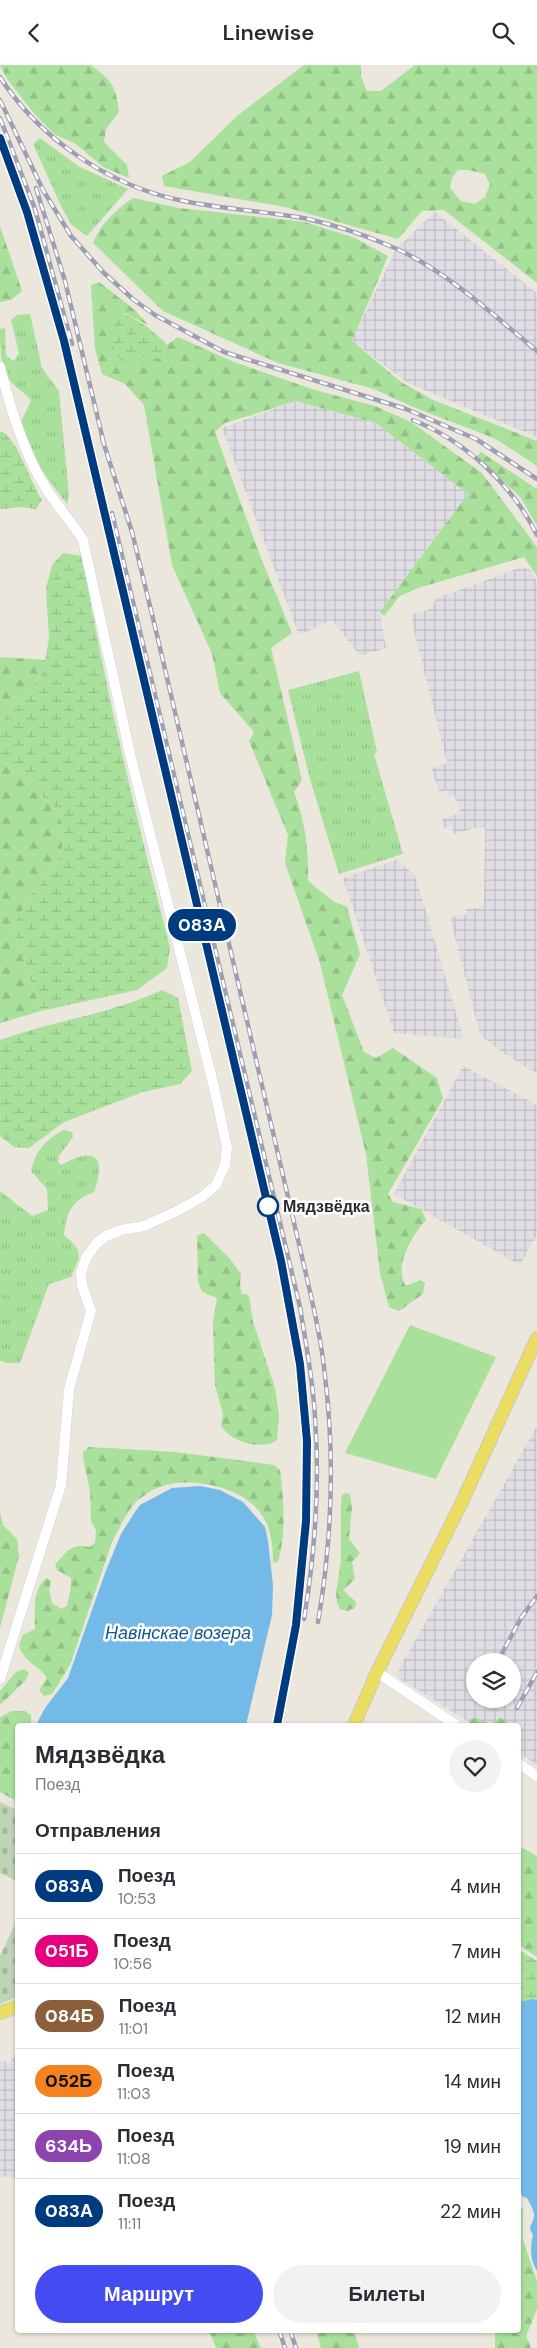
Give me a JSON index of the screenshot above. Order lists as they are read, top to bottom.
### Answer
{
  "water": ["Навінскае возера"],
  "places": ["Мядзвёдка"],
  "page": {
    "header": "Linewise",
    "on_map": "083А",
    "heading": [
      ["Мядзвёдка", "Поезд"],
      "Отправления"
    ],
    "list": [
      {
        "mark": "083А",
        "name": "Поезд",
        "note": "10:53",
        "value": "4 мин"
      },
      {
        "mark": "051Б",
        "name": "Поезд",
        "note": "10:56",
        "value": "7 мин"
      },
      {
        "mark": "084Б",
        "name": "Поезд",
        "note": "11:01",
        "value": "12 мин"
      },
      {
        "mark": "052Б",
        "name": "Поезд",
        "note": "11:03",
        "value": "14 мин"
      },
      {
        "mark": "634Ь",
        "name": "Поезд",
        "note": "11:08",
        "value": "19 мин"
      },
      {
        "mark": "083А",
        "name": "Поезд",
        "note": "11:11",
        "value": "22 мин"
      }
    ],
    "buttons": ["Маршрут", "Билеты"]
  }
}
